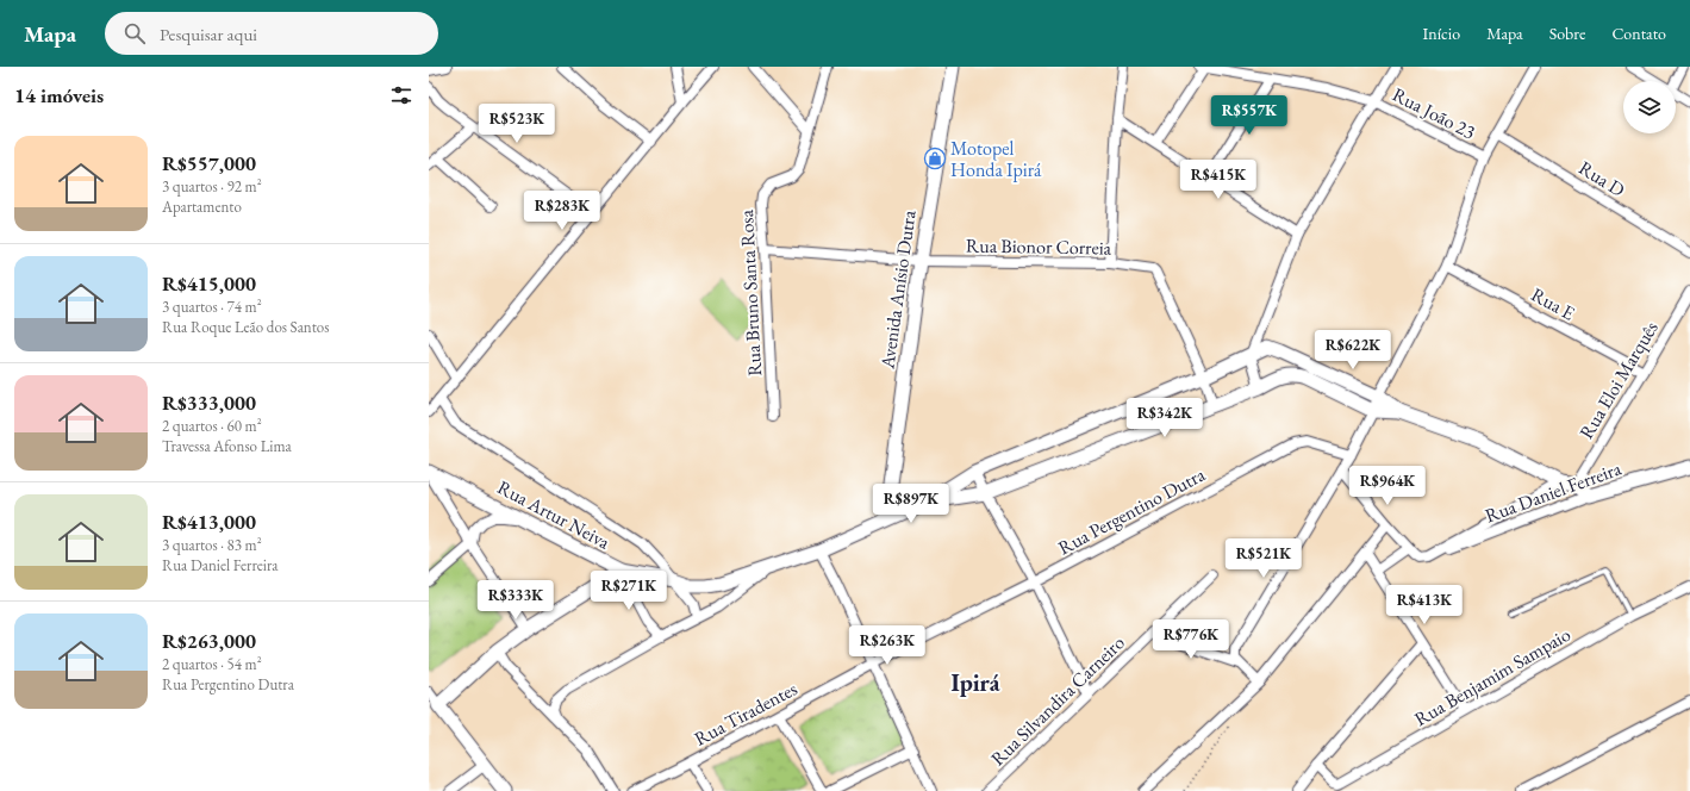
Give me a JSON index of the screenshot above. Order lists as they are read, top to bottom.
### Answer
{
  "streets": {
    "street": [
      "Rua João 23",
      "Rua D",
      "Rua Bionor Correia",
      "Avenida Anísio Dutra",
      "Rua Bruno Santa Rosa",
      "Rua E",
      "Rua Eloi Marquês",
      "Rua Daniel Ferreira",
      "Rua Pergentino Dutra",
      "Rua Artur Neiva",
      "Rua Benjamim Sampaio",
      "Rua Silvandira Carneiro",
      "Rua Tiradentes"
    ]
  },
  "crossings": [
    ["Rua Bionor Correia", "Avenida Anísio Dutra"],
    ["Rua Bionor Correia", "Rua Bruno Santa Rosa"],
    ["Avenida Anísio Dutra", "Rua Artur Neiva"],
    ["Rua E", "Rua Eloi Marquês"],
    ["Rua Pergentino Dutra", "Rua Tiradentes"]
  ],
  "districts": ["Ipirá"],
  "places": {
    "shop": ["Motopel Honda Ipirá"]
  },
  "page": {
    "header": "Mapa",
    "search": "Pesquisar aqui",
    "nav": [
      "Início",
      "Mapa",
      "Sobre",
      "Contato"
    ],
    "heading": "14 imóveis",
    "price": [
      "R$557K",
      "R$523K",
      "R$415K",
      "R$283K",
      "R$622K",
      "R$342K",
      "R$964K",
      "R$897K",
      "R$521K",
      "R$271K",
      "R$333K",
      "R$413K",
      "R$776K",
      "R$263K"
    ],
    "list": [
      {
        "name": "R$557,000",
        "note": "3 quartos · 92 m² · Apartamento"
      },
      {
        "name": "R$415,000",
        "note": "3 quartos · 74 m² · Rua Roque Leão dos Santos"
      },
      {
        "name": "R$333,000",
        "note": "2 quartos · 60 m² · Travessa Afonso Lima"
      },
      {
        "name": "R$413,000",
        "note": "3 quartos · 83 m² · Rua Daniel Ferreira"
      },
      {
        "name": "R$263,000",
        "note": "2 quartos · 54 m² · Rua Pergentino Dutra"
      }
    ]
  }
}
